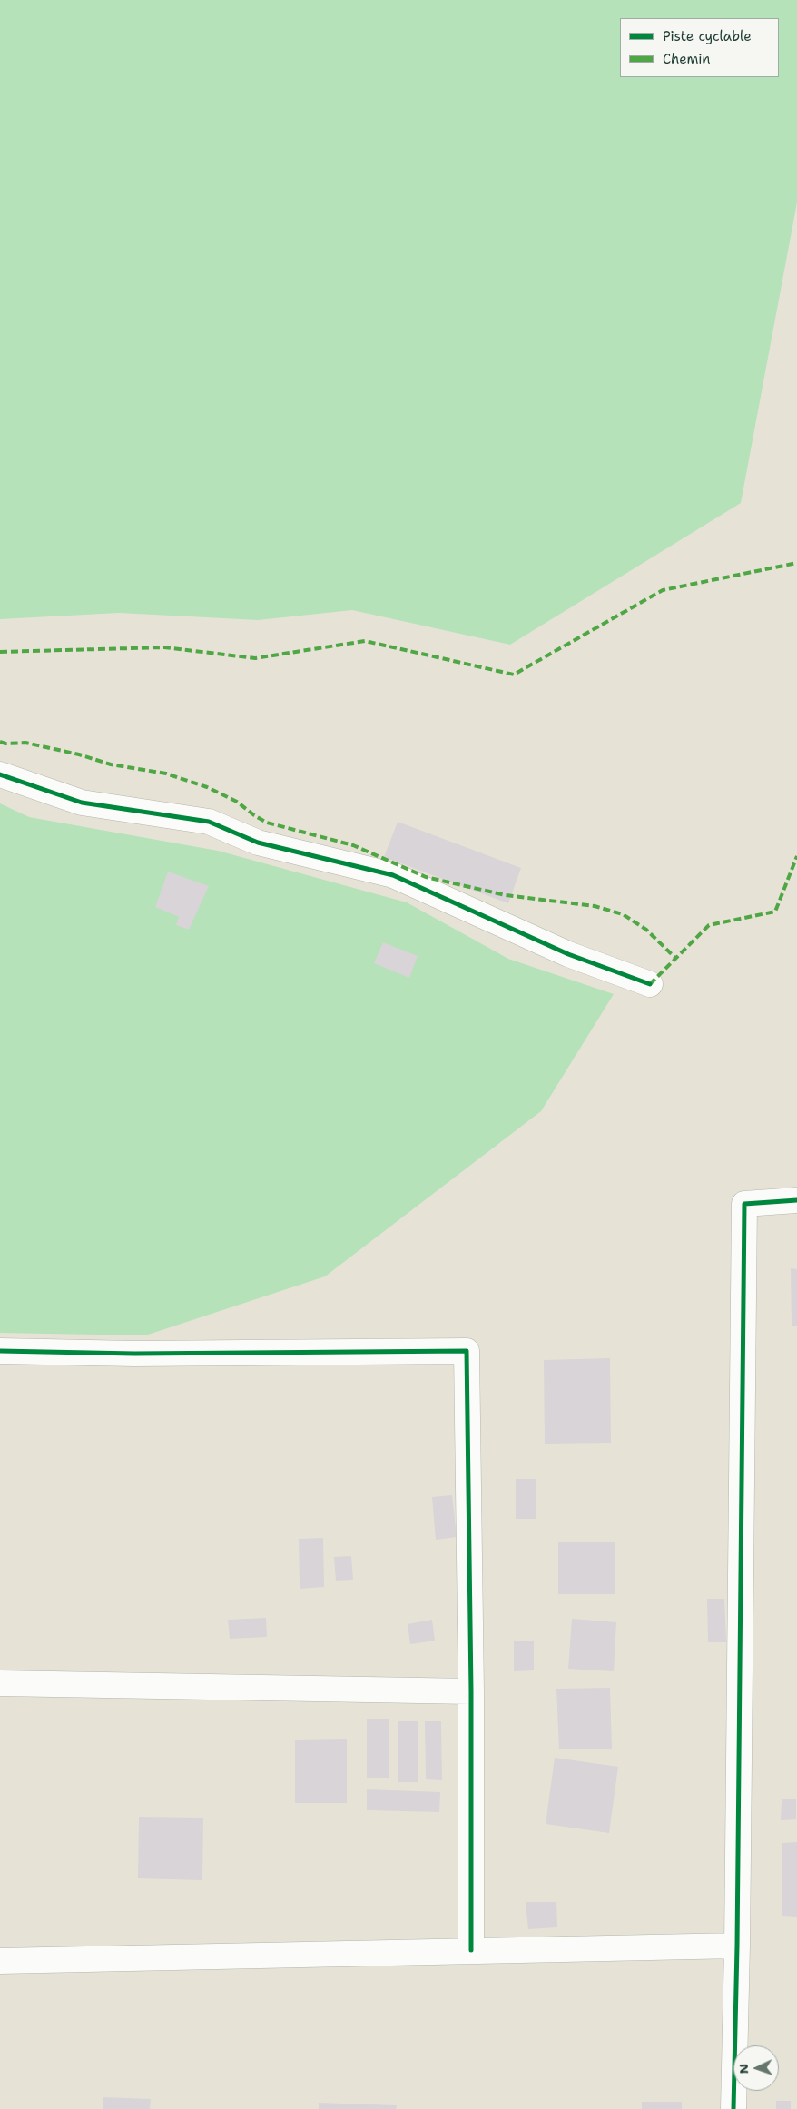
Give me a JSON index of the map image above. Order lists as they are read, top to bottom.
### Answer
{
  "legend": ["Piste cyclable", "Chemin"],
  "north": "left"
}
